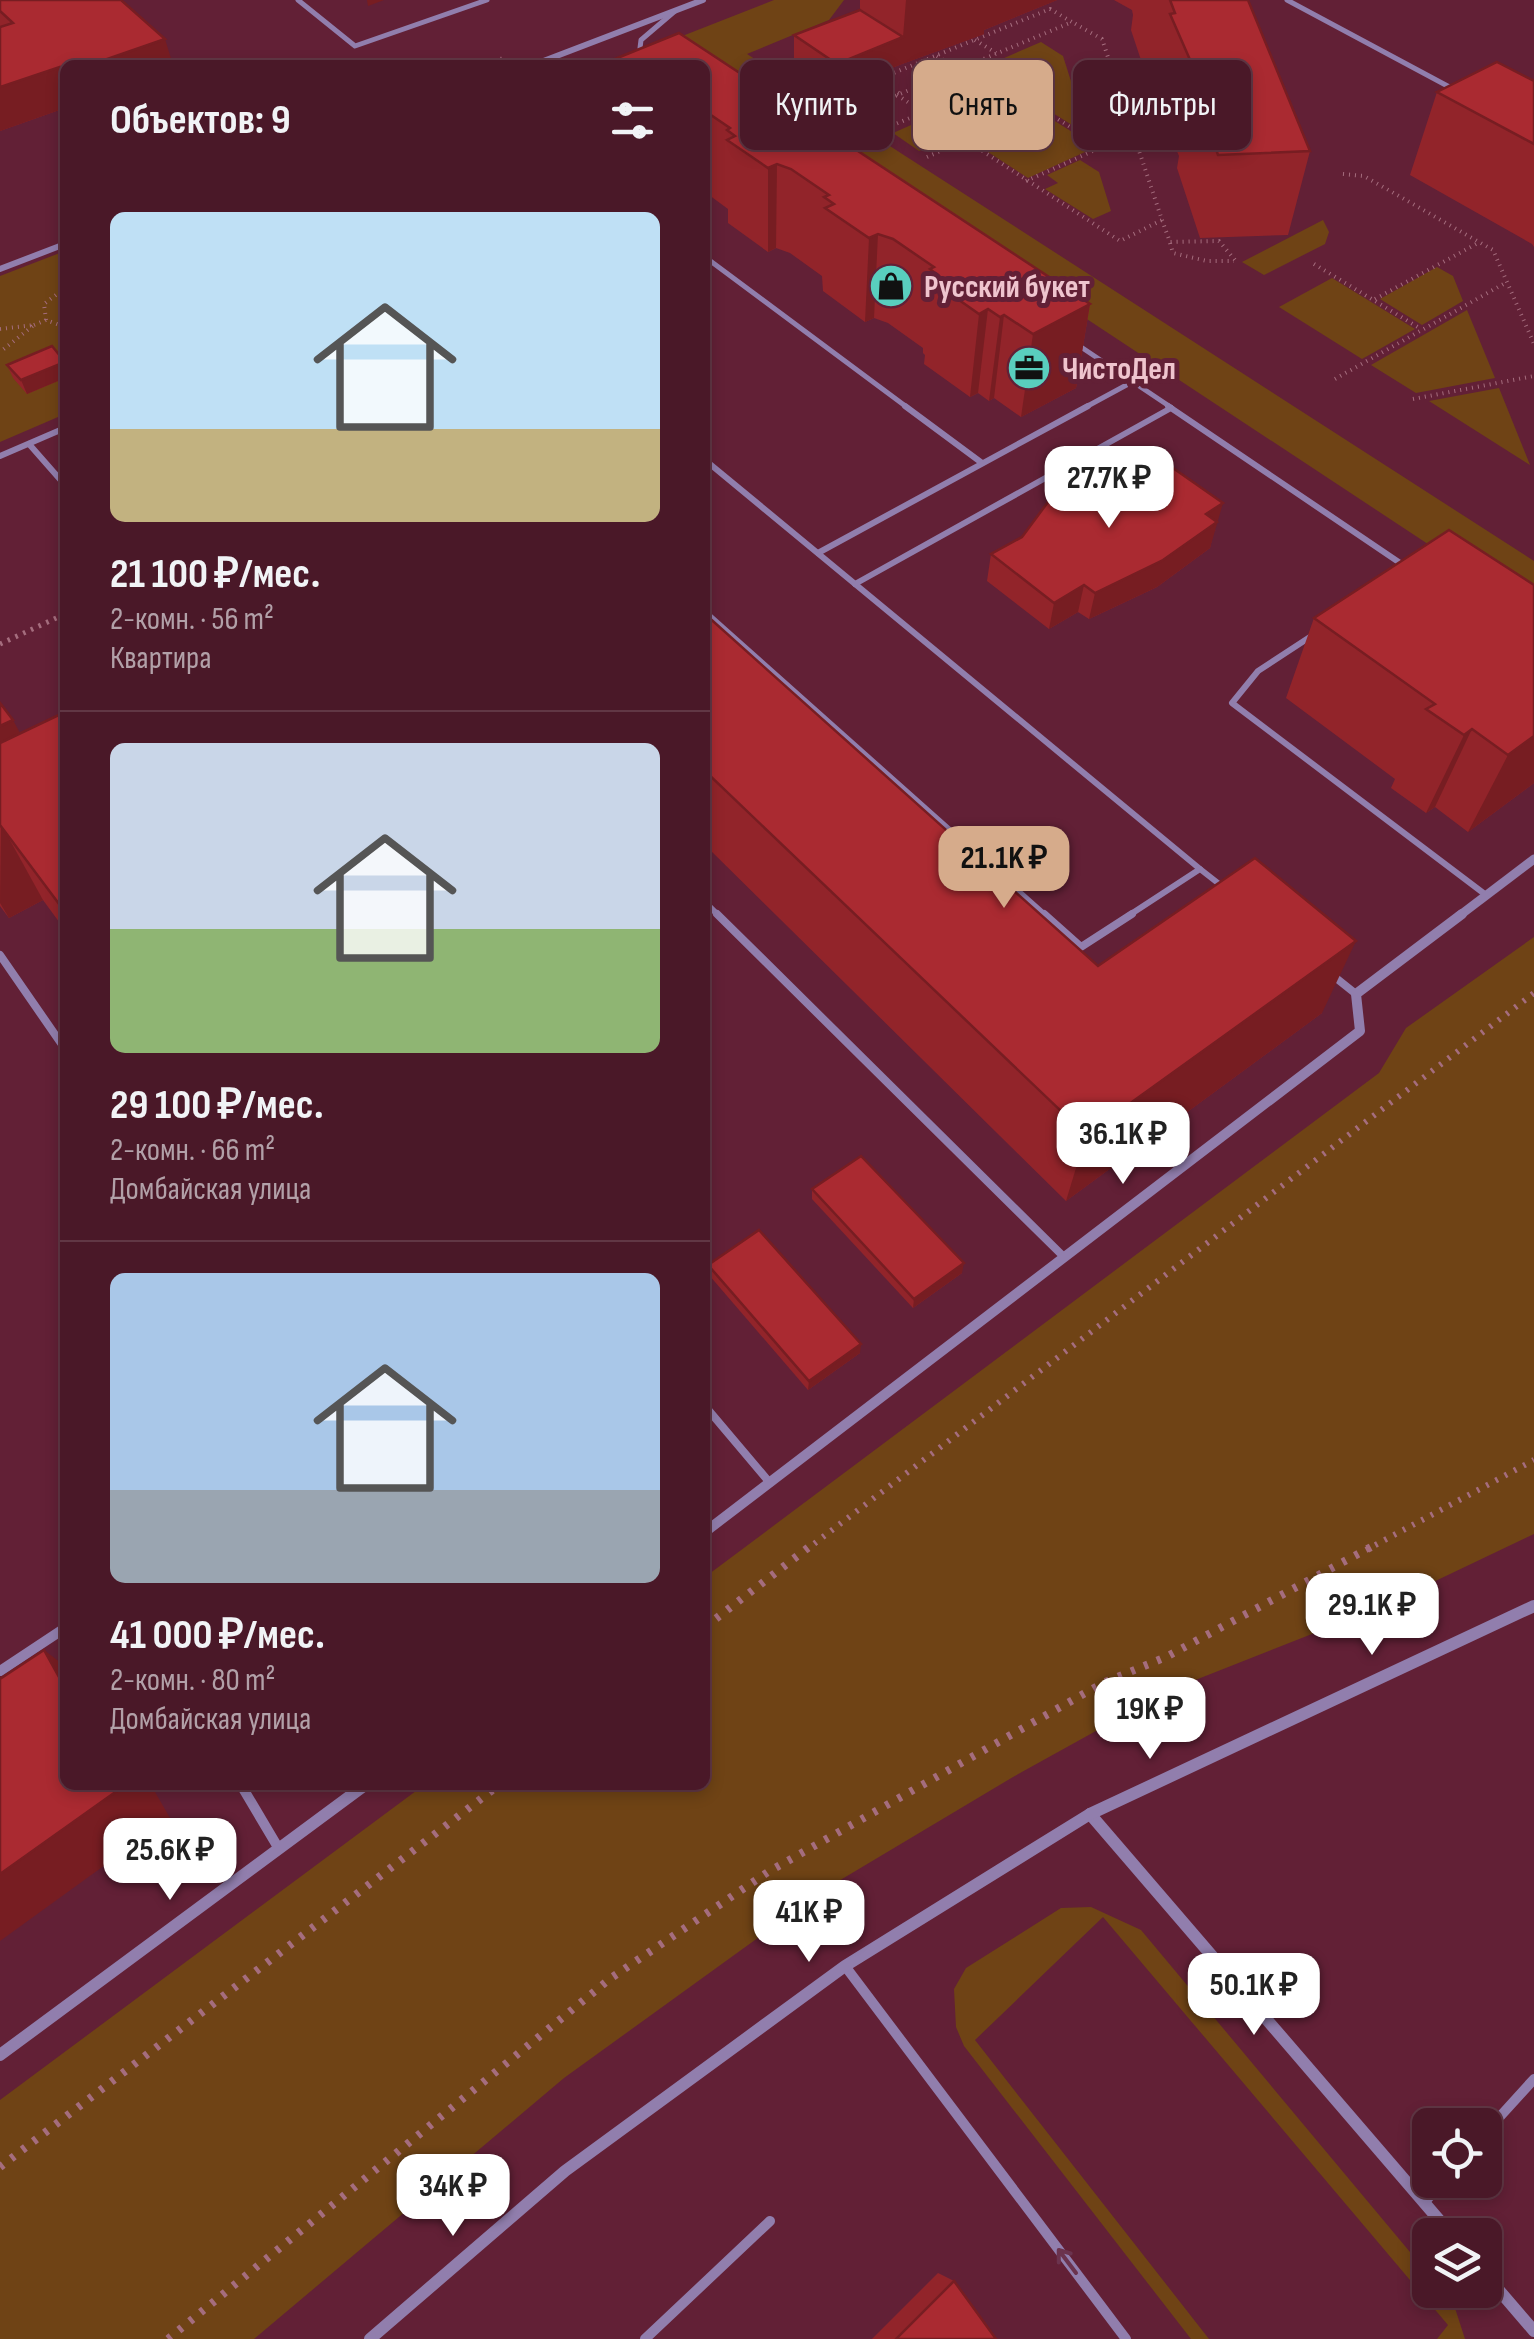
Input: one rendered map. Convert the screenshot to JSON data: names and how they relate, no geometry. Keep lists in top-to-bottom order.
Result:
{
  "places": {
    "shop": ["Русский букет"],
    "office": ["ЧистоДел"]
  },
  "page": {
    "chip": ["Купить", "Снять", "Фильтры"],
    "heading": "Объектов: 9",
    "list": [
      {
        "name": "21 100 ₽/мес.",
        "note": "2-комн. · 56 m² · Квартира"
      },
      {
        "name": "29 100 ₽/мес.",
        "note": "2-комн. · 66 m² · Домбайская улица"
      },
      {
        "name": "41 000 ₽/мес.",
        "note": "2-комн. · 80 m² · Домбайская улица"
      }
    ],
    "price": [
      "27.7K ₽",
      "21.1K ₽",
      "36.1K ₽",
      "29.1K ₽",
      "19K ₽",
      "25.6K ₽",
      "41K ₽",
      "50.1K ₽",
      "34K ₽"
    ]
  }
}
